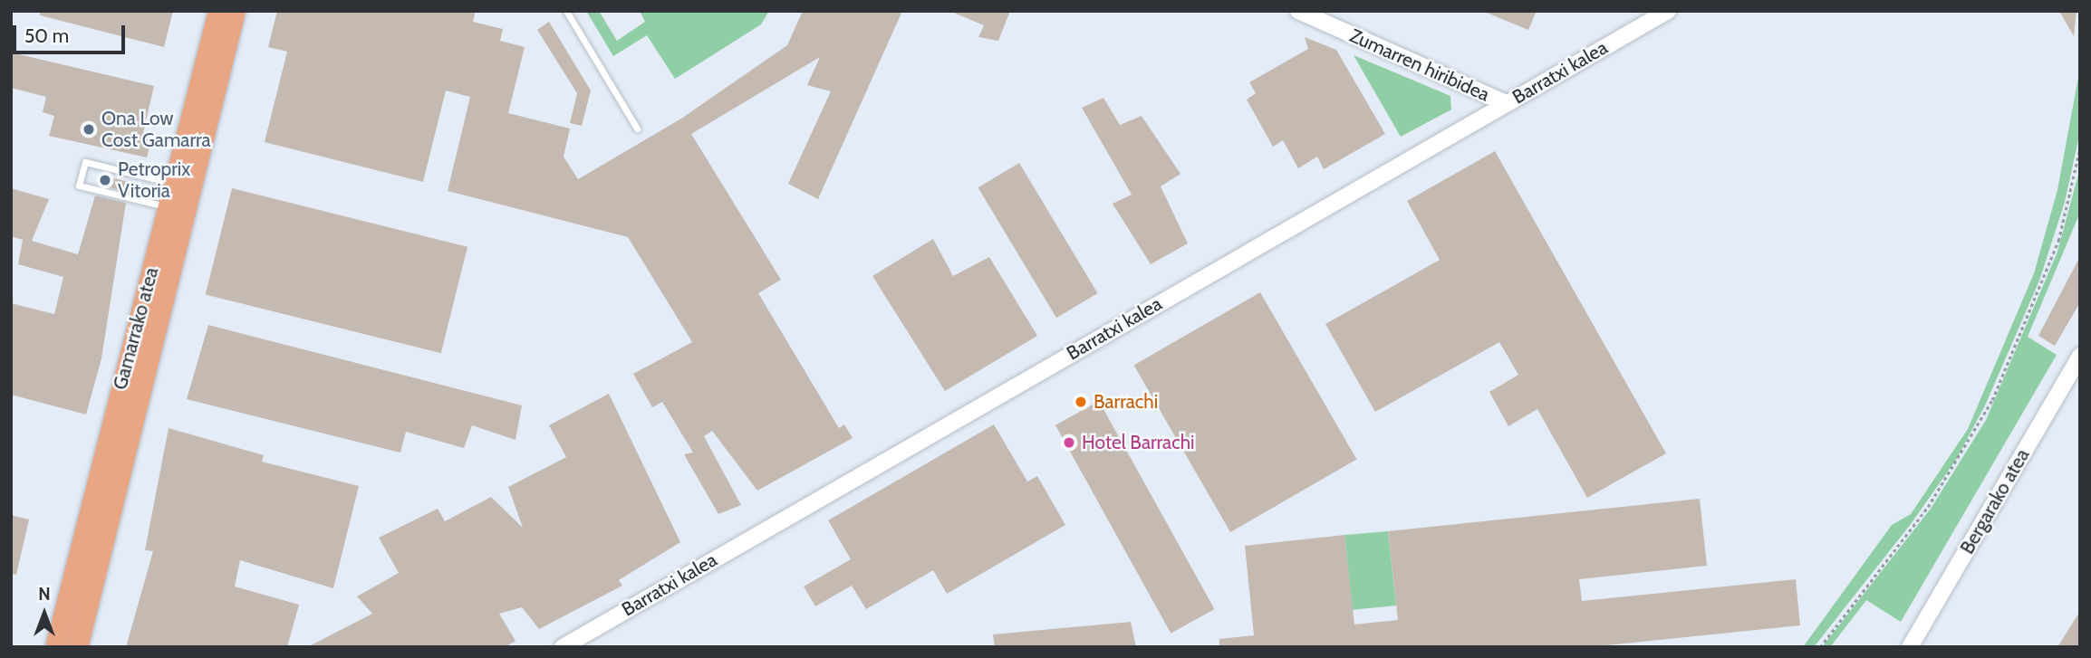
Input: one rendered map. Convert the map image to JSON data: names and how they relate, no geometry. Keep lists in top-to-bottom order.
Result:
{
  "streets": {
    "main road": ["Gamarrako atea"],
    "street": ["Zumarren hiribidea", "Barratxi kalea", "Bergarako atea"]
  },
  "crossings": [
    ["Zumarren hiribidea", "Barratxi kalea"]
  ],
  "places": [
    "Ona Low Cost Gamarra",
    "Petroprix Vitoria",
    "Barrachi",
    "Hotel Barrachi"
  ],
  "scale_bar": "50 m",
  "north": "top"
}
